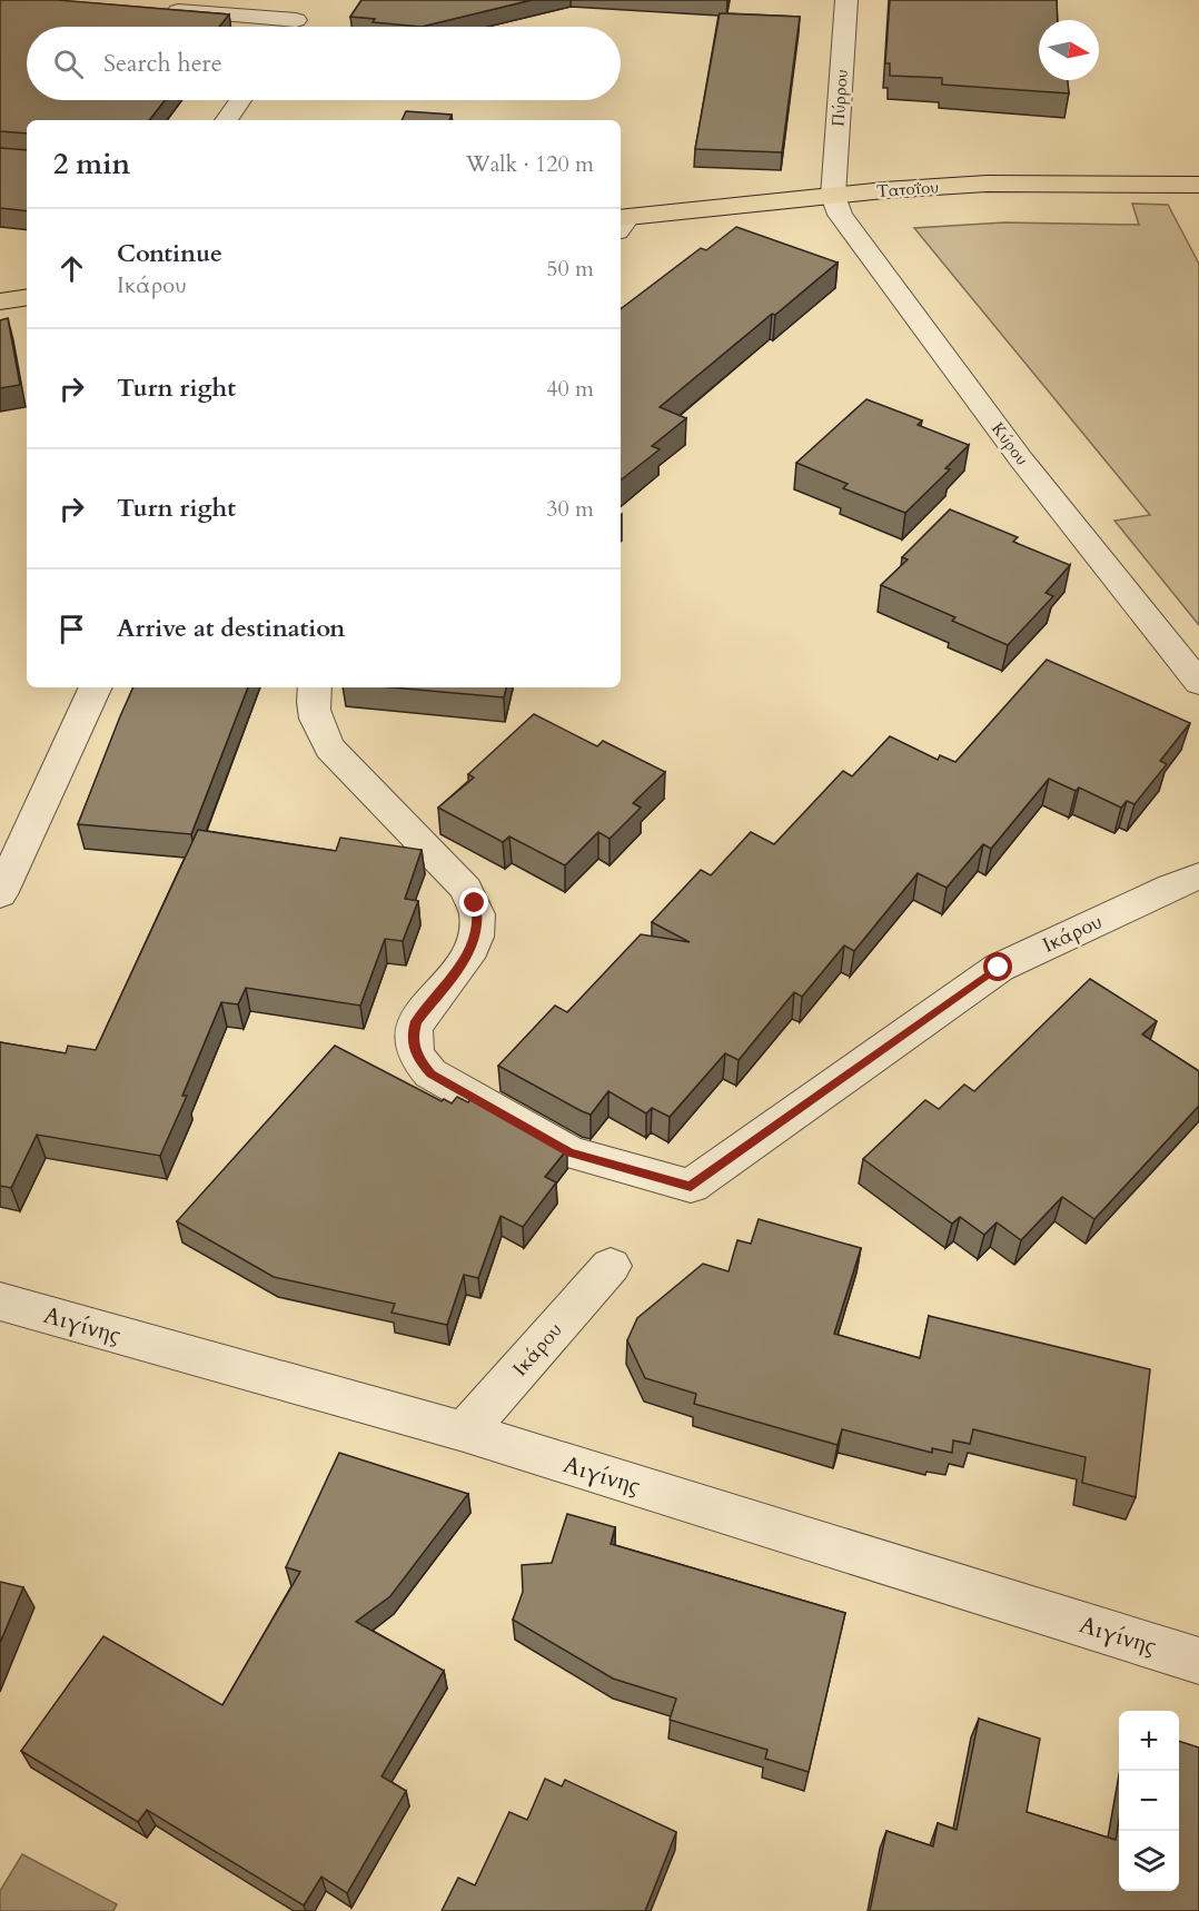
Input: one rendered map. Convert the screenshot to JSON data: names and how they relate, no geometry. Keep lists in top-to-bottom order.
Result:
{
  "streets": {
    "main road": ["Τατοΐου"],
    "street": [
      "Πύρρου",
      "Κύρου",
      "Ικάρου",
      "Αιγίνης"
    ]
  },
  "crossings": [
    ["Πύρρου", "Τατοΐου"],
    ["Πύρρου", "Κύρου"],
    ["Τατοΐου", "Κύρου"],
    ["Ικάρου", "Αιγίνης"]
  ],
  "north": "right",
  "page": {
    "search": "Search here",
    "heading": ["2 min", "Walk · 120 m"],
    "list": [
      ["Continue", "Ικάρου", "50 m"],
      ["Turn right", "40 m"],
      ["Turn right", "30 m"],
      "Arrive at destination"
    ],
    "map_buttons": ["+", "−"]
  }
}
